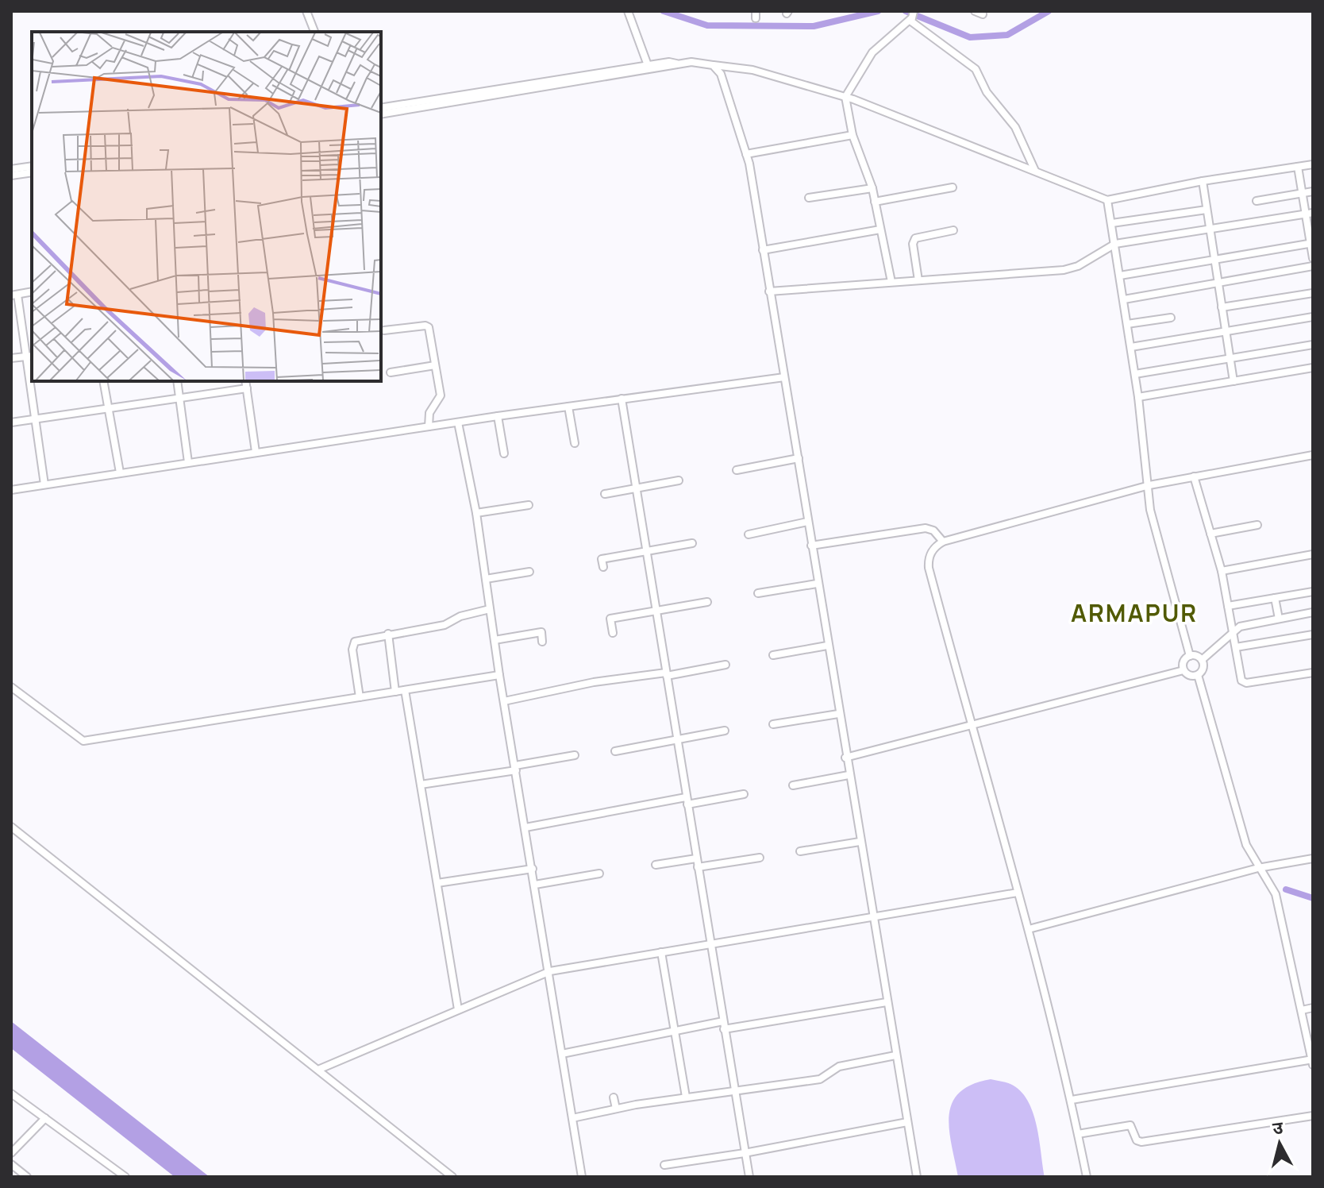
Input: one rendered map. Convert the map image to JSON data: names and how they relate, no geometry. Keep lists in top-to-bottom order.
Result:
{
  "districts": ["ARMAPUR"],
  "north": "top"
}
